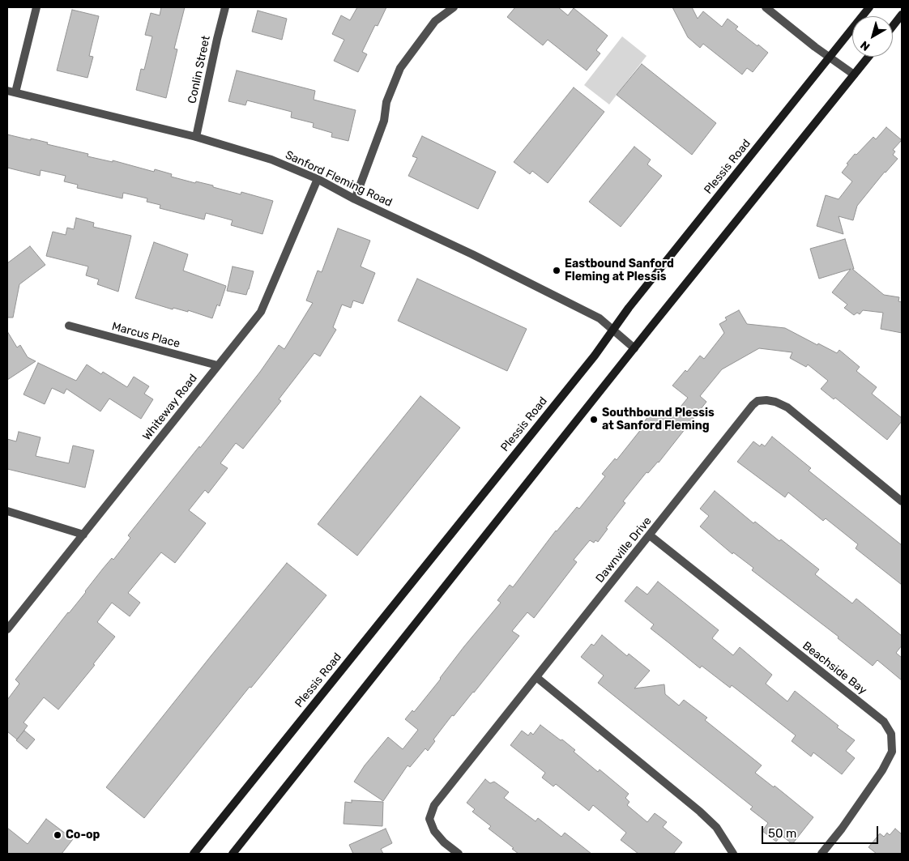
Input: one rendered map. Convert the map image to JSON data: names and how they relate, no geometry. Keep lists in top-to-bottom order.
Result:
{
  "streets": {
    "main road": ["Plessis Road"],
    "street": [
      "Conlin Street",
      "Sanford Fleming Road",
      "Marcus Place",
      "Whiteway Road",
      "Dawnville Drive",
      "Beachside Bay"
    ]
  },
  "crossings": [
    ["Conlin Street", "Sanford Fleming Road"],
    ["Plessis Road", "Sanford Fleming Road"],
    ["Sanford Fleming Road", "Whiteway Road"],
    ["Marcus Place", "Whiteway Road"],
    ["Dawnville Drive", "Beachside Bay"]
  ],
  "places": ["Eastbound Sanford Fleming at Plessis", "Southbound Plessis at Sanford Fleming", "Co-op"],
  "scale_bar": "50 m",
  "north": "bottom left"
}
